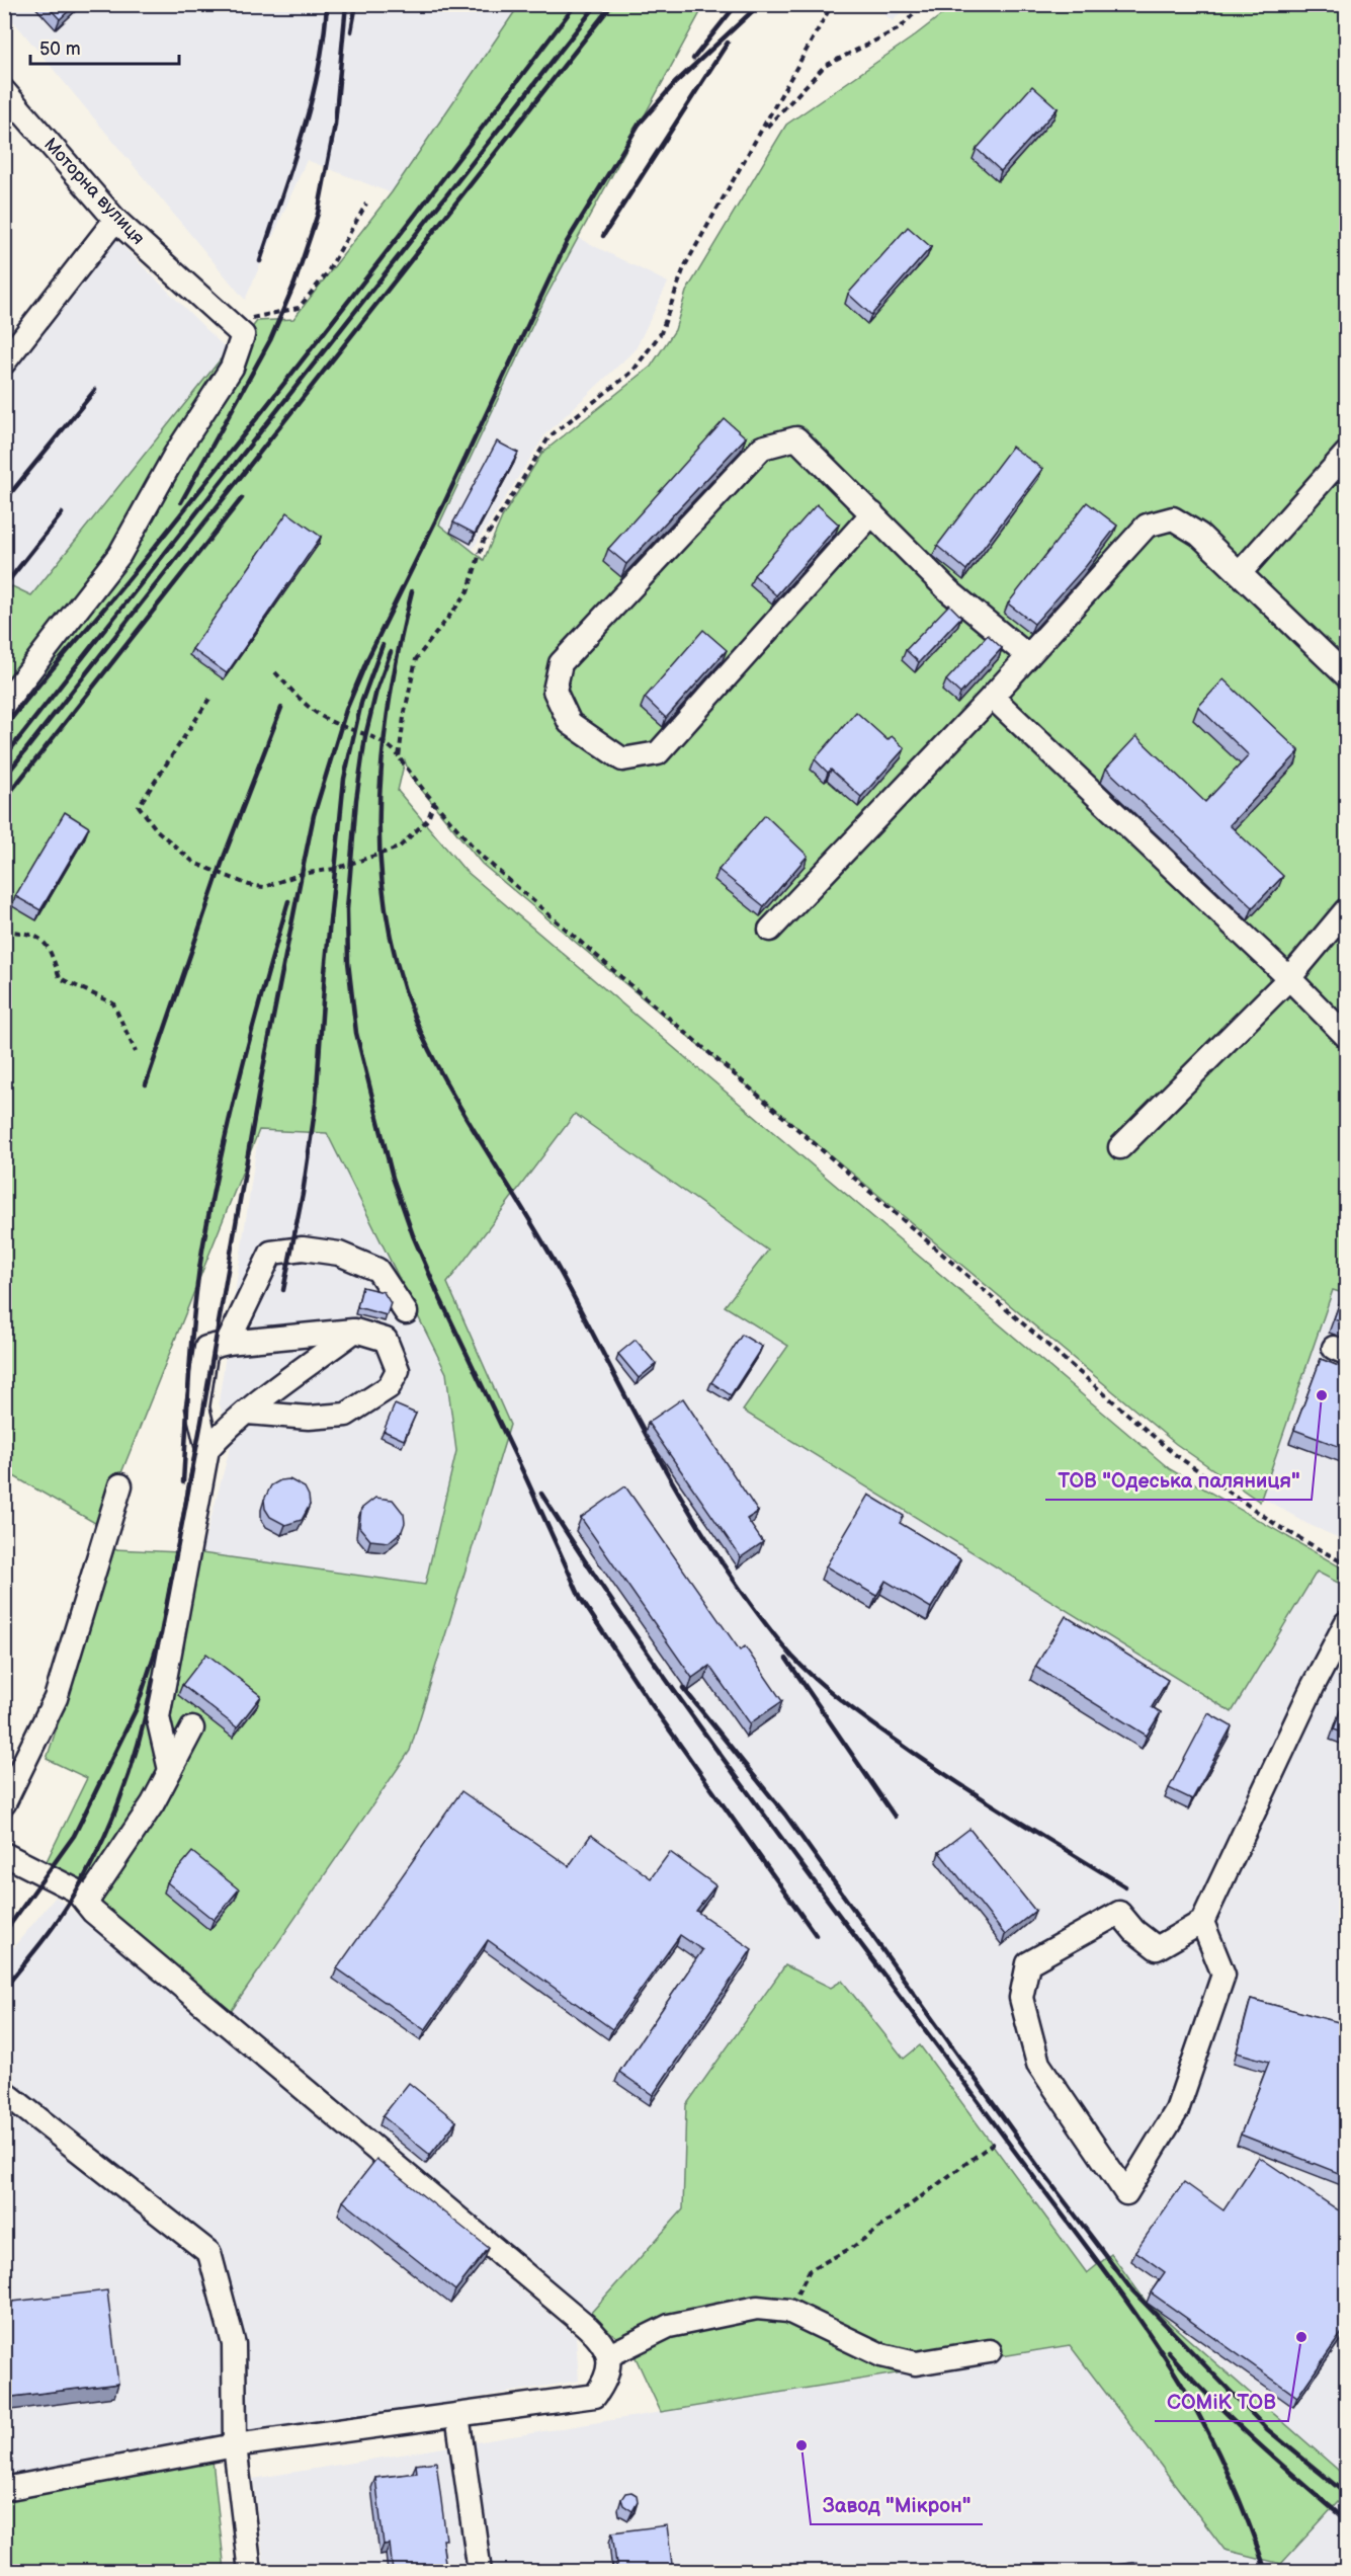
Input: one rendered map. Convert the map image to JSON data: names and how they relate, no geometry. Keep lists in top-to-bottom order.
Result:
{
  "streets": {
    "street": ["Моторна вулиця"]
  },
  "places": ["ТОВ \"Одеська паляниця\"", "СОМіК ТОВ", "Завод \"Мікрон\""],
  "scale_bar": "50 m"
}
